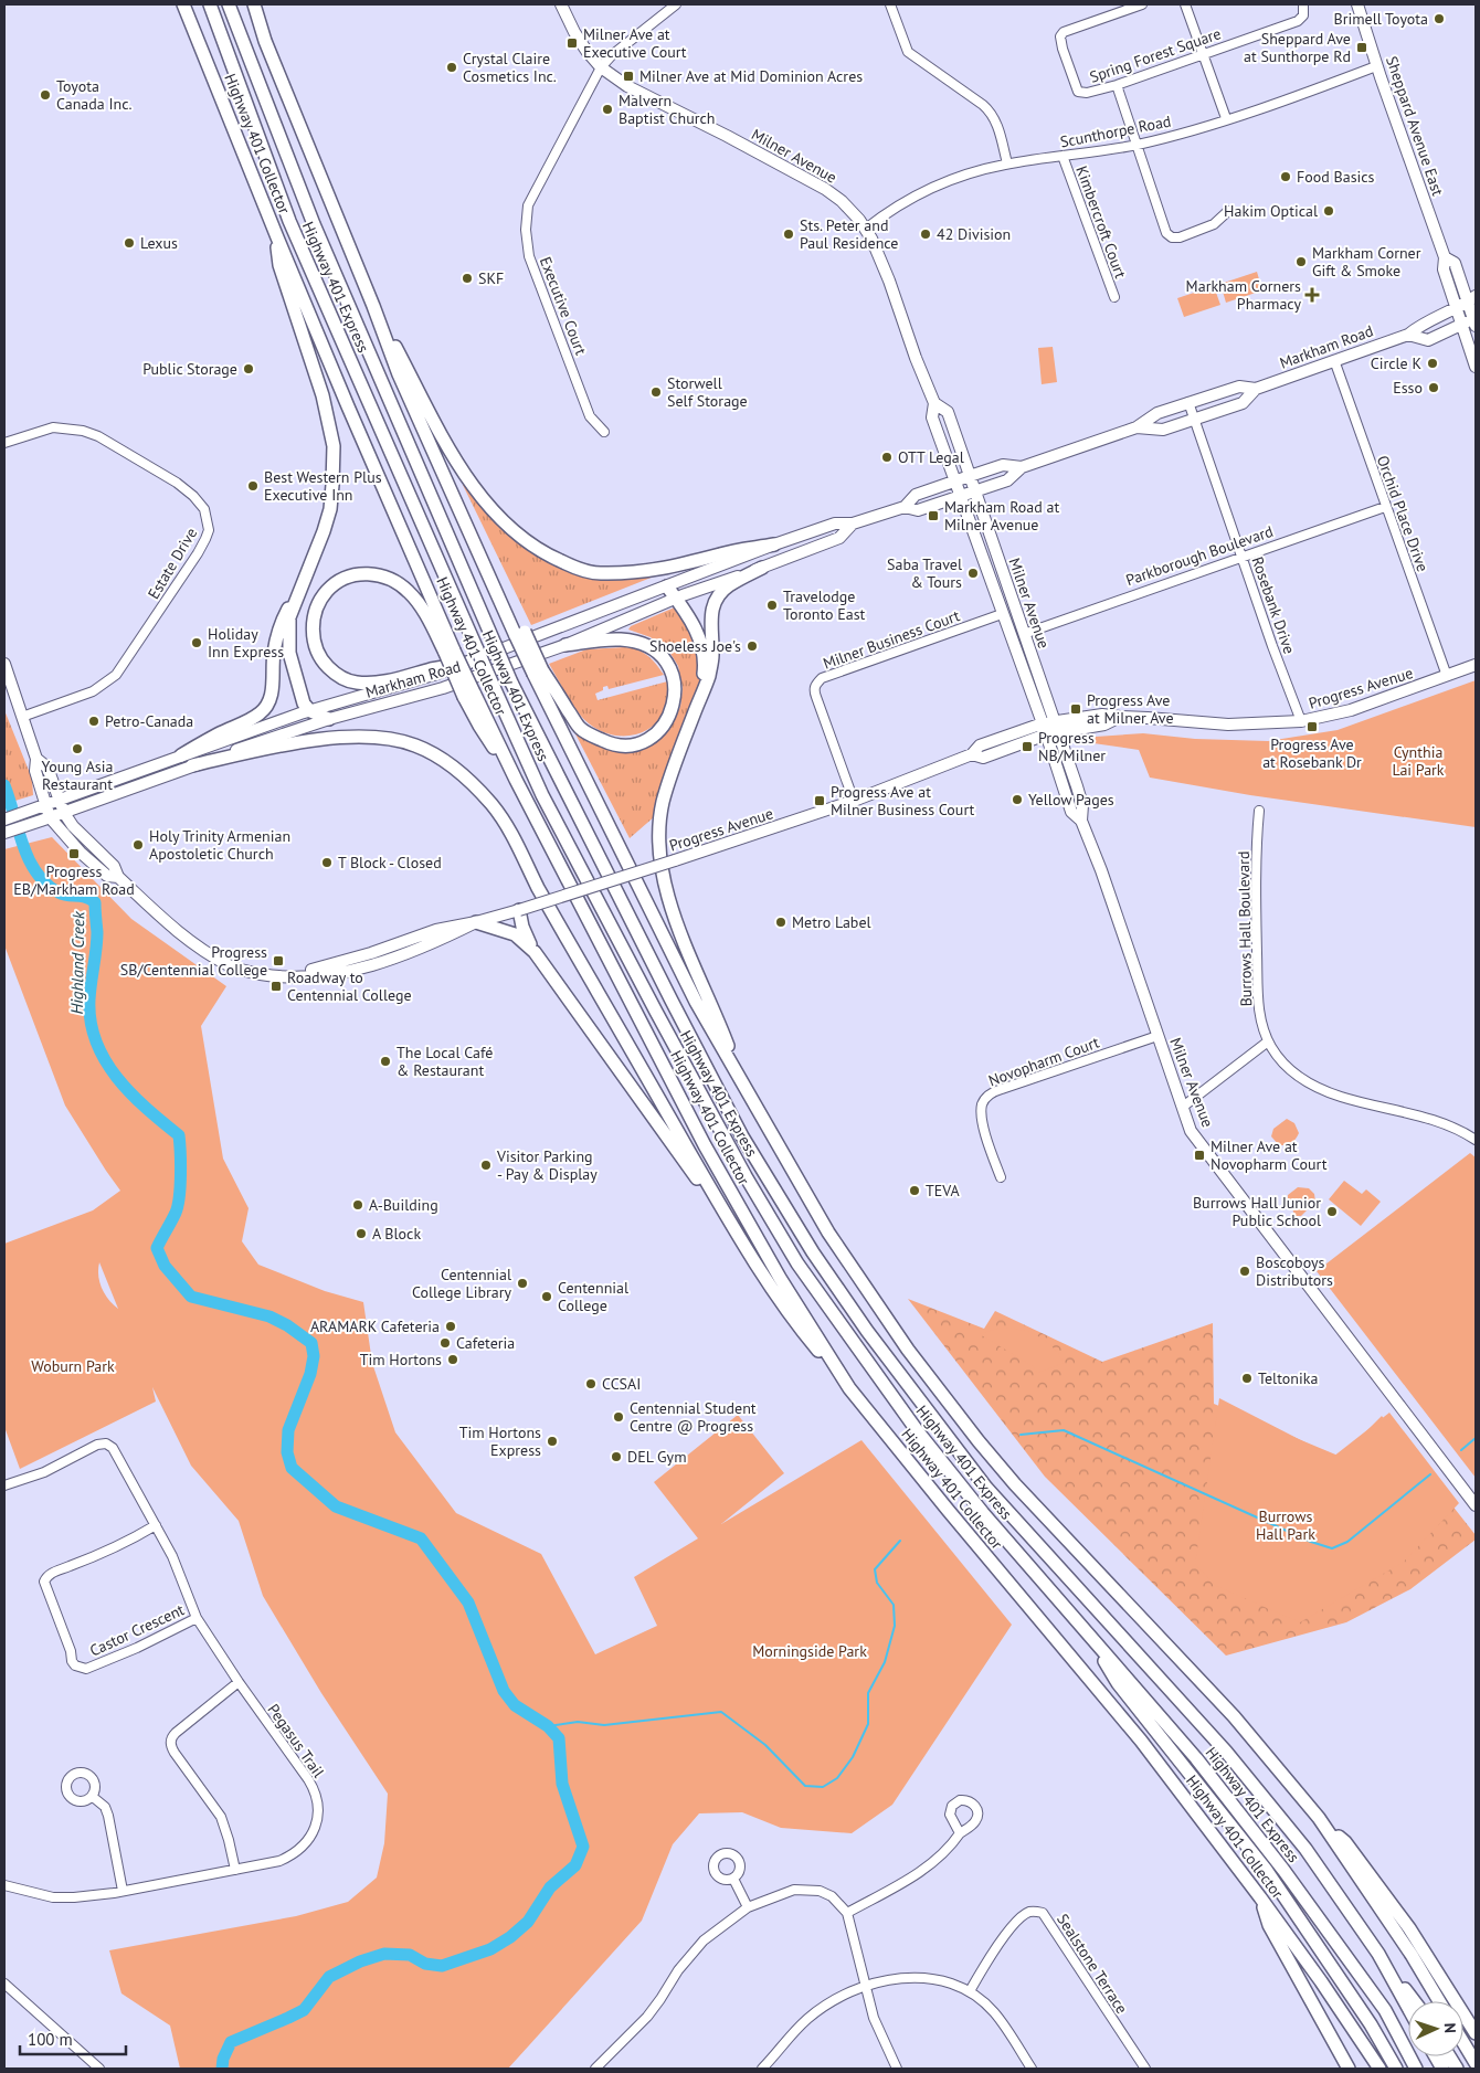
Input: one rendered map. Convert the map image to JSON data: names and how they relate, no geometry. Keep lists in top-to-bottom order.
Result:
{
  "streets": {
    "highway": ["Highway 401 Collector", "Highway 401 Express"],
    "main road": [
      "Sheppard Avenue East",
      "Milner Avenue",
      "Markham Road",
      "Progress Avenue"
    ],
    "street": [
      "Spring Forest Square",
      "Scunthorpe Road",
      "Kimbercroft Court",
      "Executive Court",
      "Orchid Place Drive",
      "Parkborough Boulevard",
      "Estate Drive",
      "Rosebank Drive",
      "Milner Business Court",
      "Burrows Hall Boulevard",
      "Novopharm Court",
      "Castor Crescent",
      "Pegasus Trail",
      "Sealstone Terrace"
    ]
  },
  "crossings": [
    ["Sheppard Avenue East", "Scunthorpe Road"],
    ["Sheppard Avenue East", "Markham Road"],
    ["Scunthorpe Road", "Milner Avenue"],
    ["Scunthorpe Road", "Kimbercroft Court"],
    ["Milner Avenue", "Executive Court"],
    ["Milner Avenue", "Markham Road"],
    ["Milner Avenue", "Parkborough Boulevard"],
    ["Milner Avenue", "Milner Business Court"],
    ["Milner Avenue", "Progress Avenue"],
    ["Milner Avenue", "Novopharm Court"],
    ["Markham Road", "Orchid Place Drive"],
    ["Markham Road", "Rosebank Drive"],
    ["Markham Road", "Progress Avenue"],
    ["Orchid Place Drive", "Parkborough Boulevard"],
    ["Orchid Place Drive", "Progress Avenue"],
    ["Parkborough Boulevard", "Rosebank Drive"],
    ["Estate Drive", "Progress Avenue"],
    ["Rosebank Drive", "Progress Avenue"],
    ["Milner Business Court", "Progress Avenue"],
    ["Castor Crescent", "Pegasus Trail"]
  ],
  "water": ["Highland Creek"],
  "parks": [
    "Cynthia Lai Park",
    "Woburn Park",
    "Burrows Hall Park",
    "Morningside Park"
  ],
  "places": {
    "other": [
      "Brimell Toyota",
      "Crystal Claire Cosmetics Inc.",
      "Toyota Canada Inc.",
      "Malvern Baptist Church",
      "Food Basics",
      "Hakim Optical",
      "Sts. Peter and Paul Residence",
      "42 Division",
      "Lexus",
      "Markham Corner Gift & Smoke",
      "SKF",
      "Circle K",
      "Public Storage",
      "Esso",
      "Storwell Self Storage",
      "OTT Legal",
      "Best Western Plus Executive Inn",
      "Saba Travel & Tours",
      "Travelodge Toronto East",
      "Holiday Inn Express",
      "Shoeless Joe's",
      "Petro-Canada",
      "Young Asia Restaurant",
      "Yellow Pages",
      "Holy Trinity Armenian Apostoletic Church",
      "T Block - Closed",
      "Metro Label",
      "The Local Café & Restaurant",
      "Visitor Parking - Pay & Display",
      "TEVA",
      "A-Building",
      "Burrows Hall Junior Public School",
      "A Block",
      "Boscoboys Distributors",
      "Centennial College Library",
      "Centennial College",
      "ARAMARK Cafeteria",
      "Cafeteria",
      "Tim Hortons",
      "Teltonika",
      "CCSAI",
      "Centennial Student Centre @ Progress",
      "Tim Hortons Express",
      "DEL Gym"
    ],
    "transit": [
      "Milner Ave at Executive Court",
      "Sheppard Ave at Sunthorpe Rd",
      "Milner Ave at Mid Dominion Acres",
      "Markham Road at Milner Avenue",
      "Progress Ave at Milner Ave",
      "Progress Ave at Rosebank Dr",
      "Progress NB/Milner",
      "Progress Ave at Milner Business Court",
      "Progress EB/Markham Road",
      "Progress SB/Centennial College",
      "Roadway to Centennial College",
      "Milner Ave at Novopharm Court"
    ],
    "health": ["Markham Corners Pharmacy"]
  },
  "scale_bar": "100 m",
  "north": "right"
}
